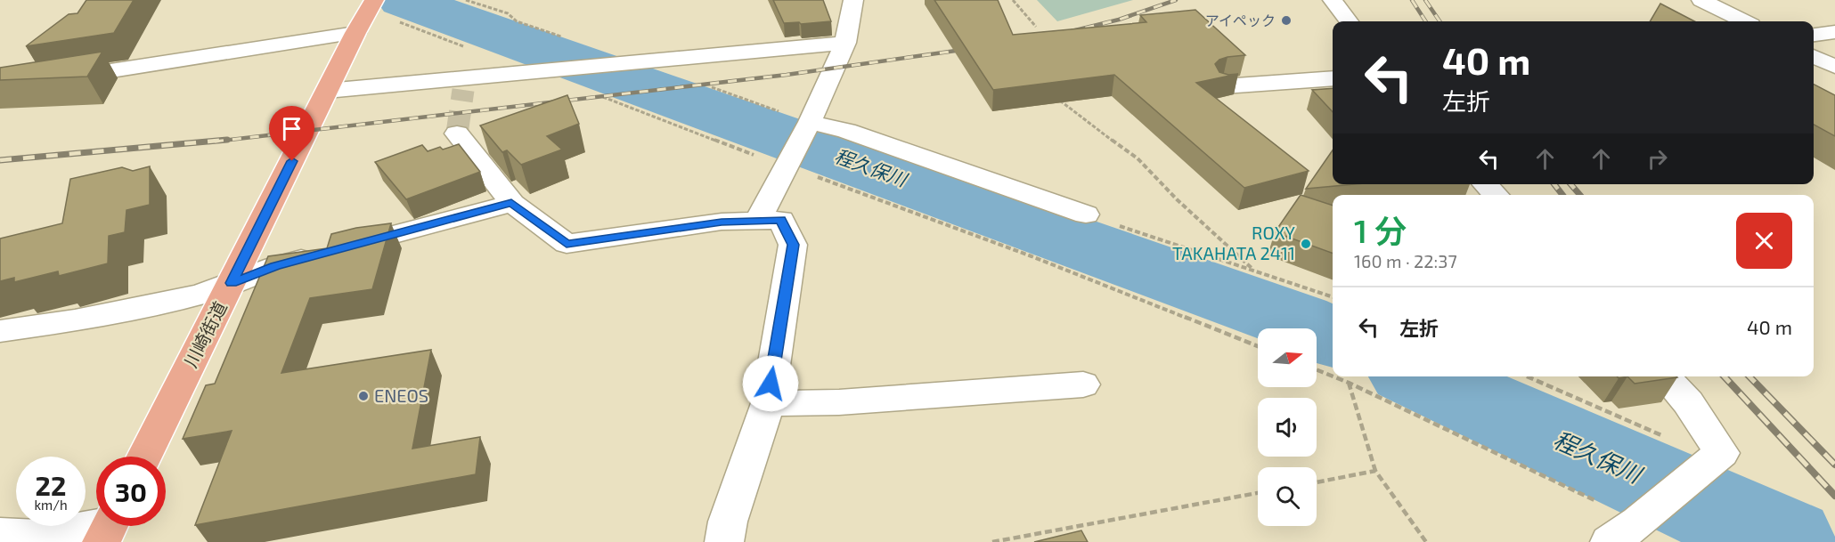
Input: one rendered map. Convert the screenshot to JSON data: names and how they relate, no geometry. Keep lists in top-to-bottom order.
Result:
{
  "streets": {
    "main road": ["川崎街道"]
  },
  "water": ["程久保川"],
  "places": ["アイペック", "ROXY TAKAHATA 2411", "ENEOS"],
  "north": "right",
  "page": {
    "turn": ["40 m", "左折"],
    "heading": ["1 分", "160 m · 22:37"],
    "list": [
      {
        "name": "左折",
        "value": "40 m"
      }
    ],
    "speed": "22 km/h",
    "limit": "30"
  }
}
